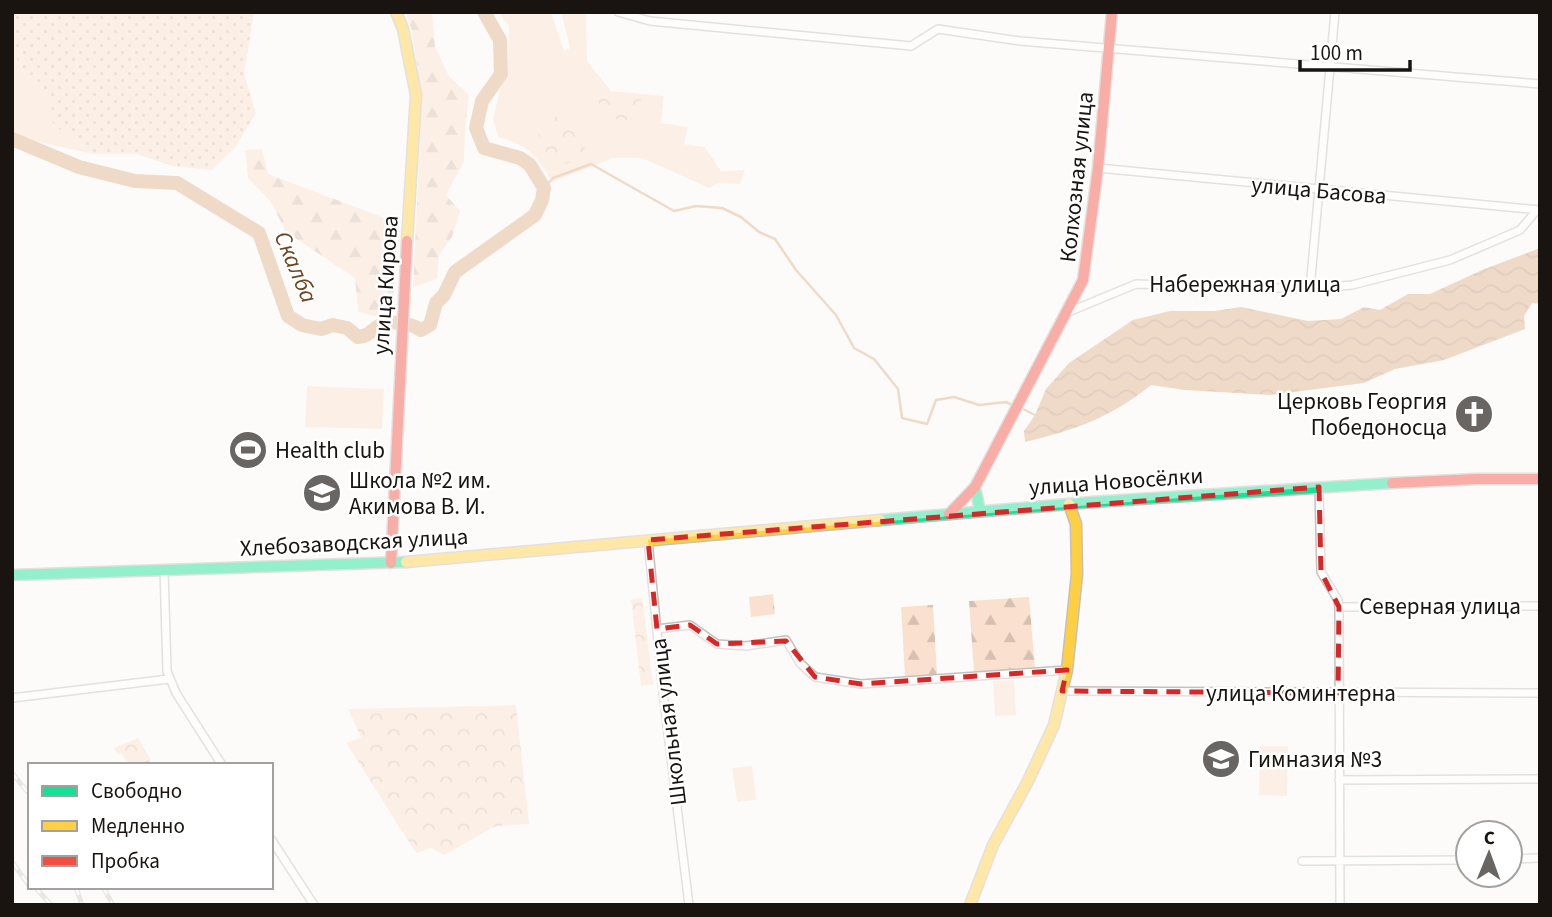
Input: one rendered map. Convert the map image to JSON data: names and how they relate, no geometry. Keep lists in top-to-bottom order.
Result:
{
  "streets": {
    "street": [
      "Колхозная улица",
      "улица Басова",
      "Набережная улица",
      "улица Кирова",
      "улица Новосёлки",
      "Хлебозаводская улица",
      "Северная улица",
      "улица Коминтерна",
      "Школьная улица"
    ]
  },
  "crossings": [
    ["Колхозная улица", "улица Басова"],
    ["Колхозная улица", "Набережная улица"],
    ["Колхозная улица", "улица Новосёлки"],
    ["улица Басова", "Набережная улица"],
    ["улица Кирова", "Хлебозаводская улица"],
    ["улица Новосёлки", "Хлебозаводская улица"],
    ["Хлебозаводская улица", "Школьная улица"]
  ],
  "water": ["Скалба"],
  "places": {
    "church": ["Церковь Георгия Победоносца"],
    "sports": ["Health club"],
    "school or university": ["Школа №2 им. Акимова В. И.", "Гимназия №3"]
  },
  "legend": ["Свободно", "Медленно", "Пробка"],
  "scale_bar": "100 m",
  "north": "top"
}
